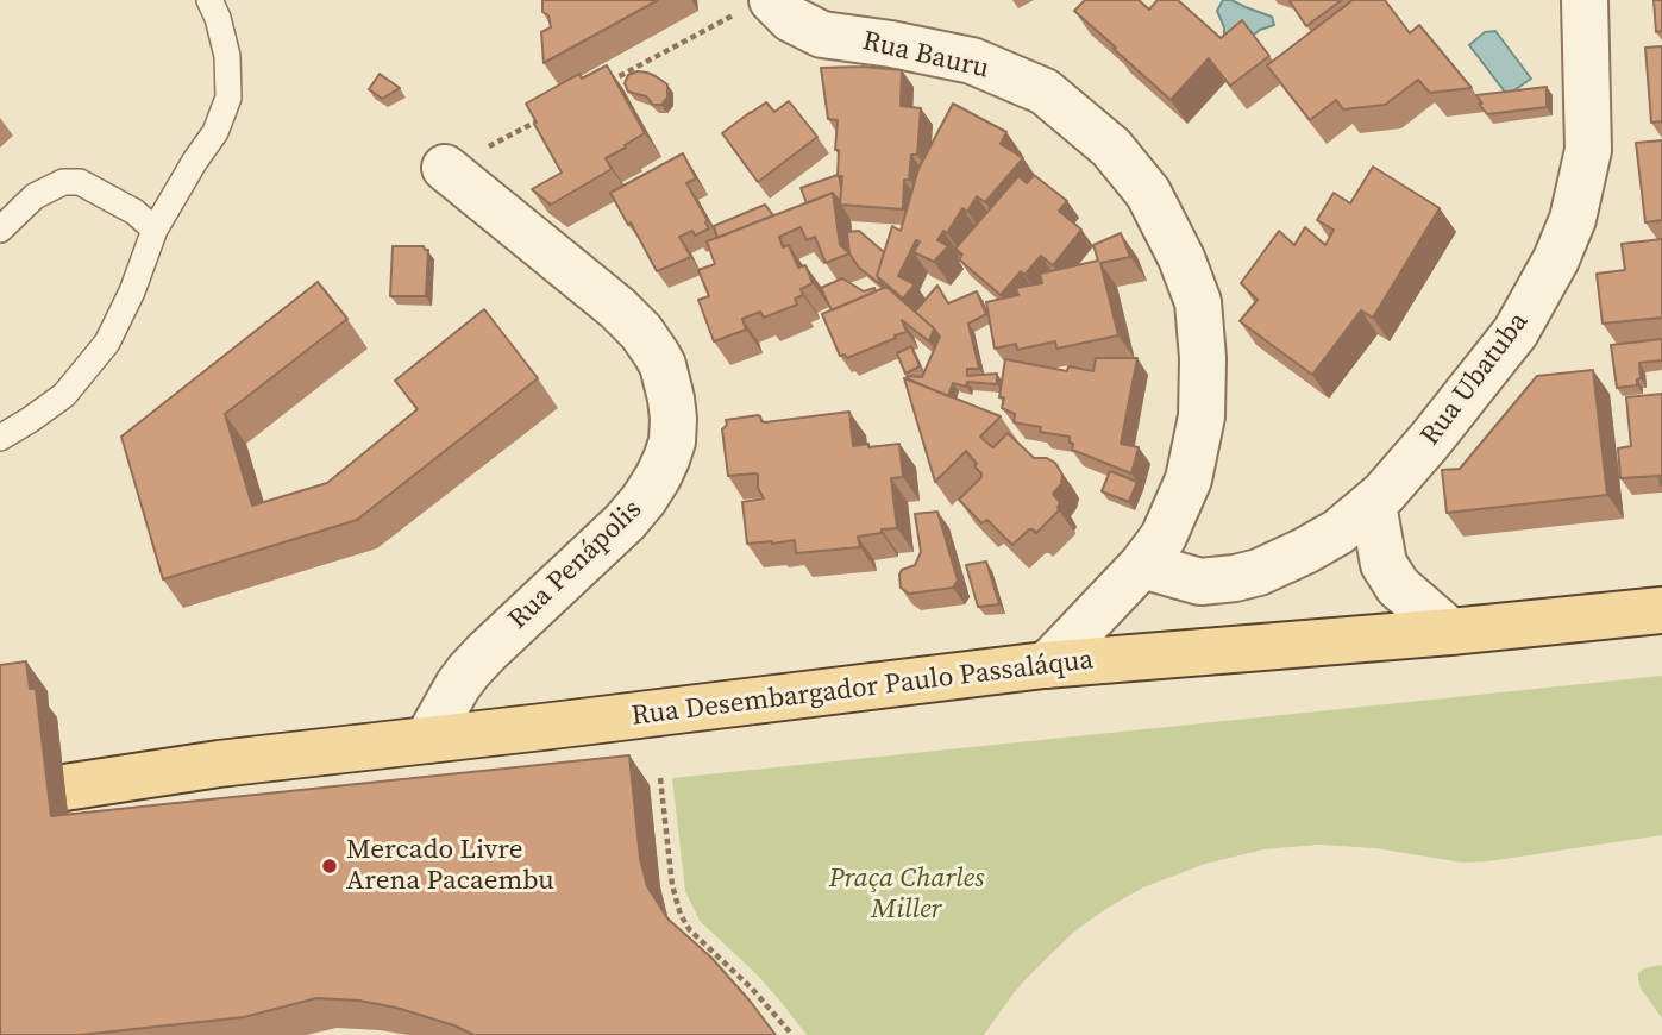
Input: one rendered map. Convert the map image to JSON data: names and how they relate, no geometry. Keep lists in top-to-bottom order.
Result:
{
  "streets": {
    "main road": ["Rua Desembargador Paulo Passaláqua"],
    "street": ["Rua Bauru", "Rua Ubatuba", "Rua Penápolis"]
  },
  "crossings": [
    ["Rua Bauru", "Rua Ubatuba"],
    ["Rua Bauru", "Rua Desembargador Paulo Passaláqua"],
    ["Rua Penápolis", "Rua Desembargador Paulo Passaláqua"]
  ],
  "parks": ["Praça Charles Miller"],
  "places": ["Mercado Livre Arena Pacaembu"]
}
